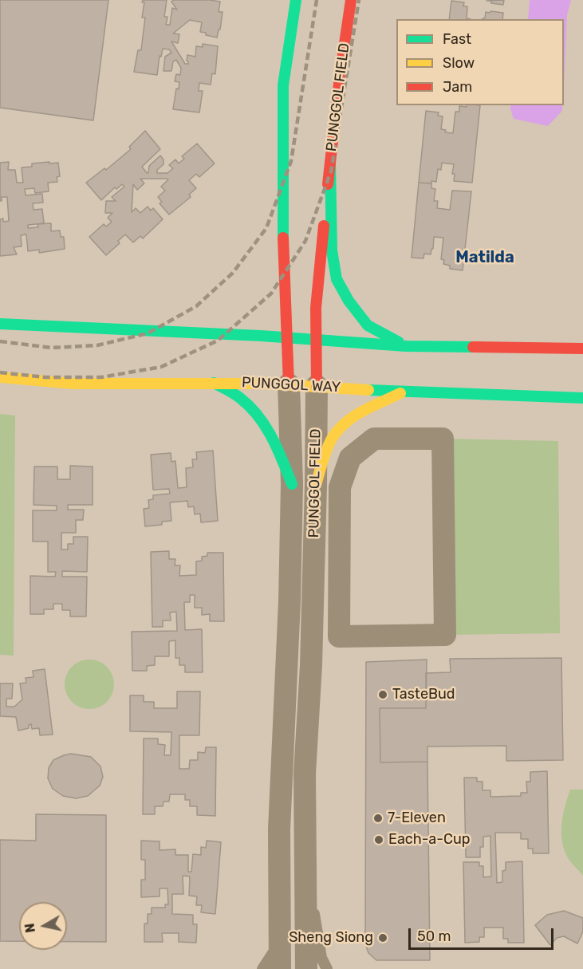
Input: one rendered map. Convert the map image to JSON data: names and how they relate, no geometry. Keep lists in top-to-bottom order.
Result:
{
  "streets": {
    "main road": ["PUNGGOL FIELD", "PUNGGOL WAY"]
  },
  "crossings": [
    ["PUNGGOL FIELD", "PUNGGOL WAY"]
  ],
  "districts": ["Matilda"],
  "places": [
    "TasteBud",
    "7-Eleven",
    "Each-a-Cup",
    "Sheng Siong"
  ],
  "legend": ["Fast", "Slow", "Jam"],
  "scale_bar": "50 m",
  "north": "left"
}
